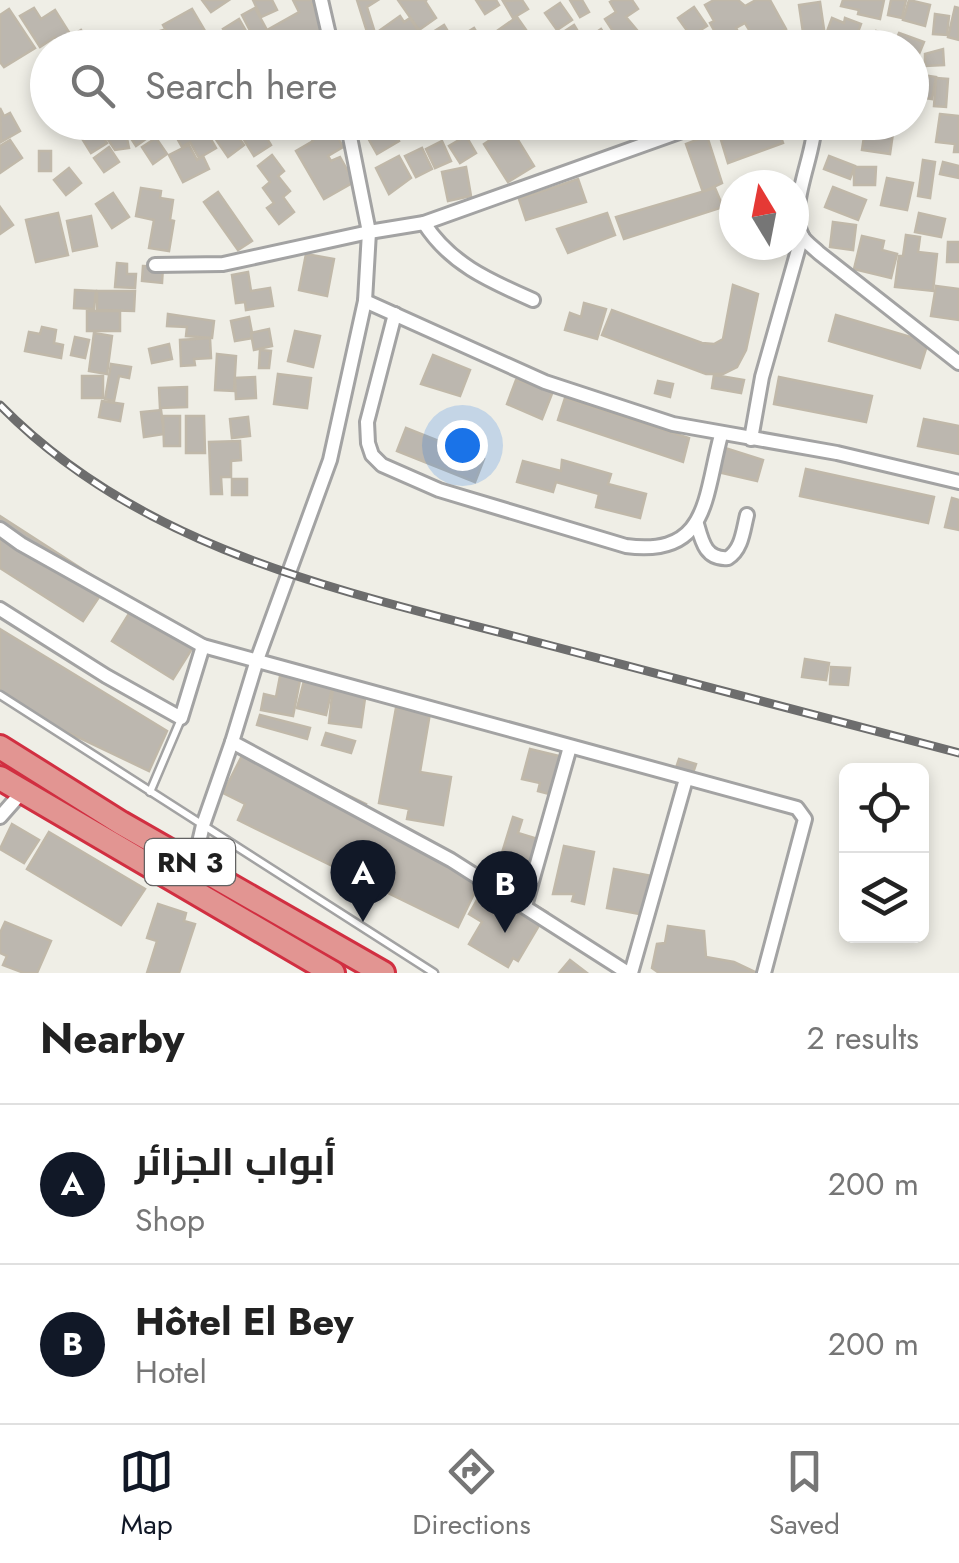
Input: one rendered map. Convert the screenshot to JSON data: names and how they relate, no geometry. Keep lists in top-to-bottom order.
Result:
{
  "streets": {
    "highway": ["RN 3"]
  },
  "north": "top",
  "page": {
    "search": "Search here",
    "pins": ["A", "B"],
    "heading": ["Nearby", "2 results"],
    "list": [
      {
        "mark": "A",
        "name": "أبواب الجزائر",
        "note": "Shop",
        "value": "200 m"
      },
      {
        "mark": "B",
        "name": "Hôtel El Bey",
        "note": "Hotel",
        "value": "200 m"
      }
    ],
    "nav": ["Map", "Directions", "Saved"]
  }
}
